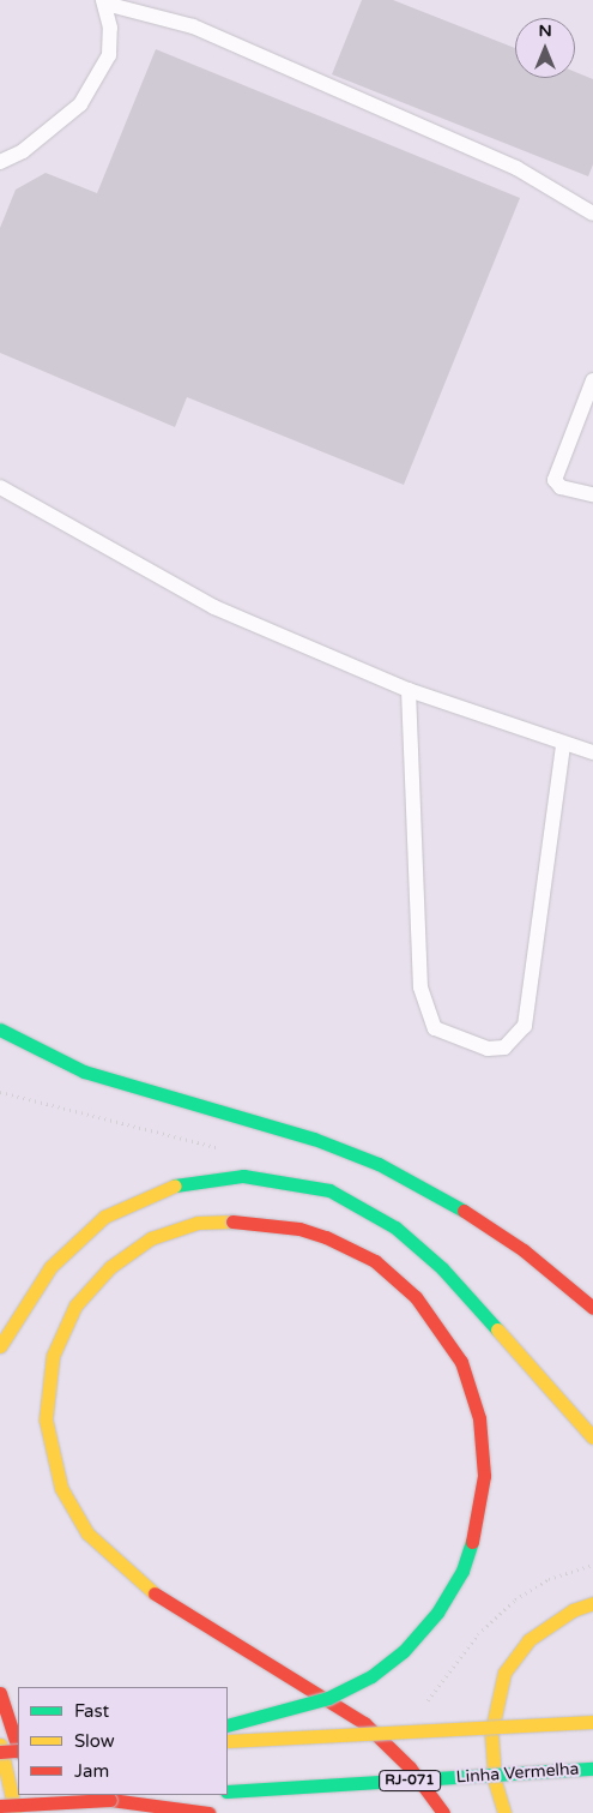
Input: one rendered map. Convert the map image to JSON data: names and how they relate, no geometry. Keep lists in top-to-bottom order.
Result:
{
  "streets": {
    "highway": ["Linha Vermelha", "RJ-071"]
  },
  "legend": ["Fast", "Slow", "Jam"],
  "north": "top"
}
